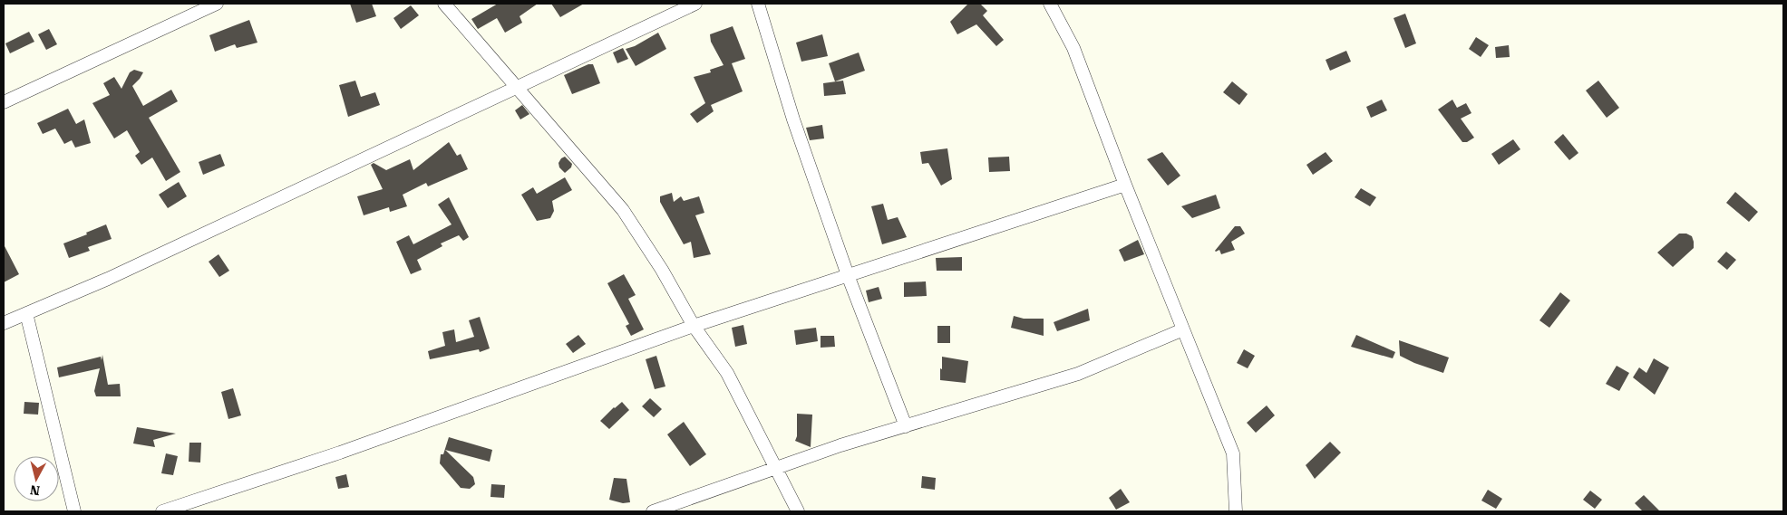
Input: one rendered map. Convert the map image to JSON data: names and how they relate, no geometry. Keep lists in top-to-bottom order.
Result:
{
  "north": "bottom"
}
